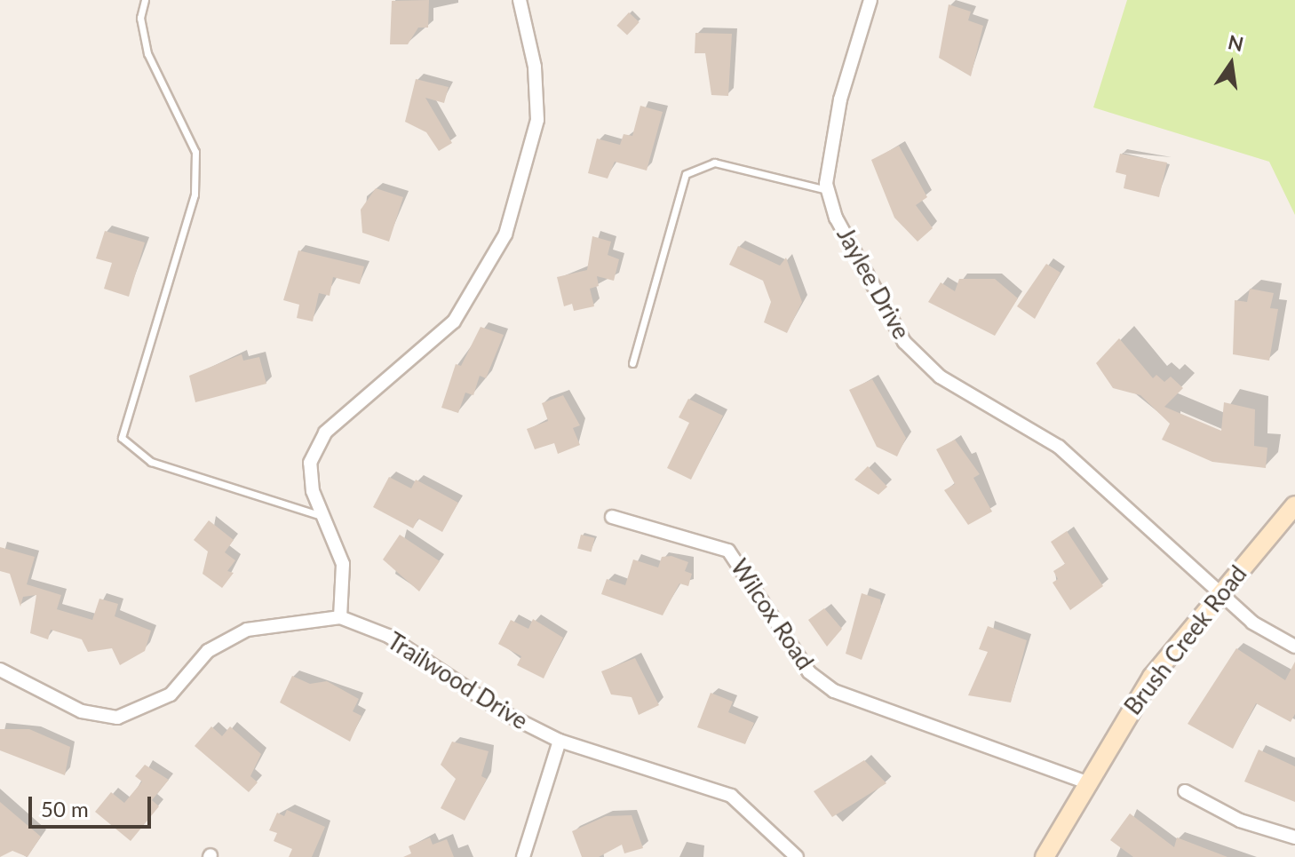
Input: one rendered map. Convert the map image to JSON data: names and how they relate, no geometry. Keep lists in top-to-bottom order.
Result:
{
  "streets": {
    "street": [
      "Jaylee Drive",
      "Wilcox Road",
      "Brush Creek Road",
      "Trailwood Drive"
    ]
  },
  "crossings": [
    ["Jaylee Drive", "Brush Creek Road"],
    ["Wilcox Road", "Brush Creek Road"]
  ],
  "scale_bar": "50 m",
  "north": "top"
}
